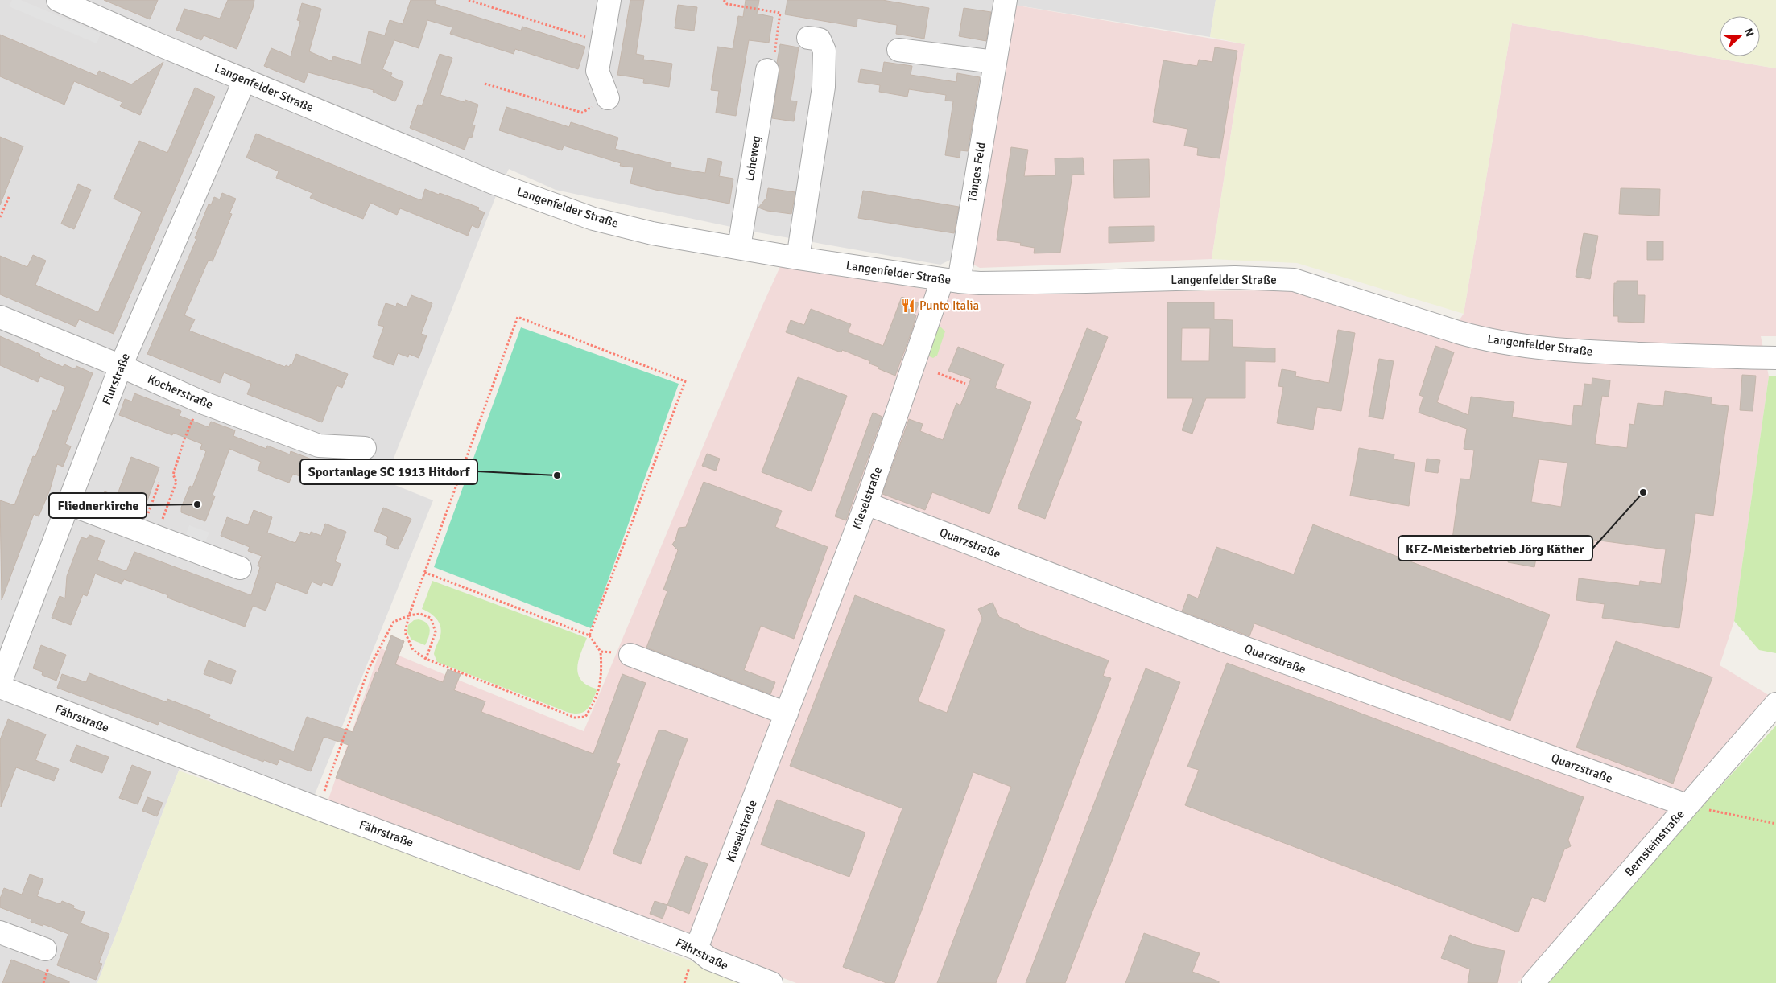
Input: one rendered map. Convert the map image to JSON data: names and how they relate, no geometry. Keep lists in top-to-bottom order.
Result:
{
  "streets": {
    "street": [
      "Langenfelder Straße",
      "Loheweg",
      "Tönges Feld",
      "Flurstraße",
      "Kocherstraße",
      "Kieselstraße",
      "Quarzstraße",
      "Fährstraße",
      "Bernsteinstraße"
    ]
  },
  "crossings": [
    ["Langenfelder Straße", "Loheweg"],
    ["Langenfelder Straße", "Tönges Feld"],
    ["Langenfelder Straße", "Flurstraße"],
    ["Langenfelder Straße", "Kieselstraße"],
    ["Tönges Feld", "Kieselstraße"],
    ["Flurstraße", "Kocherstraße"],
    ["Kieselstraße", "Quarzstraße"],
    ["Kieselstraße", "Fährstraße"],
    ["Quarzstraße", "Bernsteinstraße"]
  ],
  "places": {
    "restaurant": ["Punto Italia"],
    "other": ["Sportanlage SC 1913 Hitdorf", "KFZ-Meisterbetrieb Jörg Käther", "Fliednerkirche"]
  },
  "north": "right"
}
